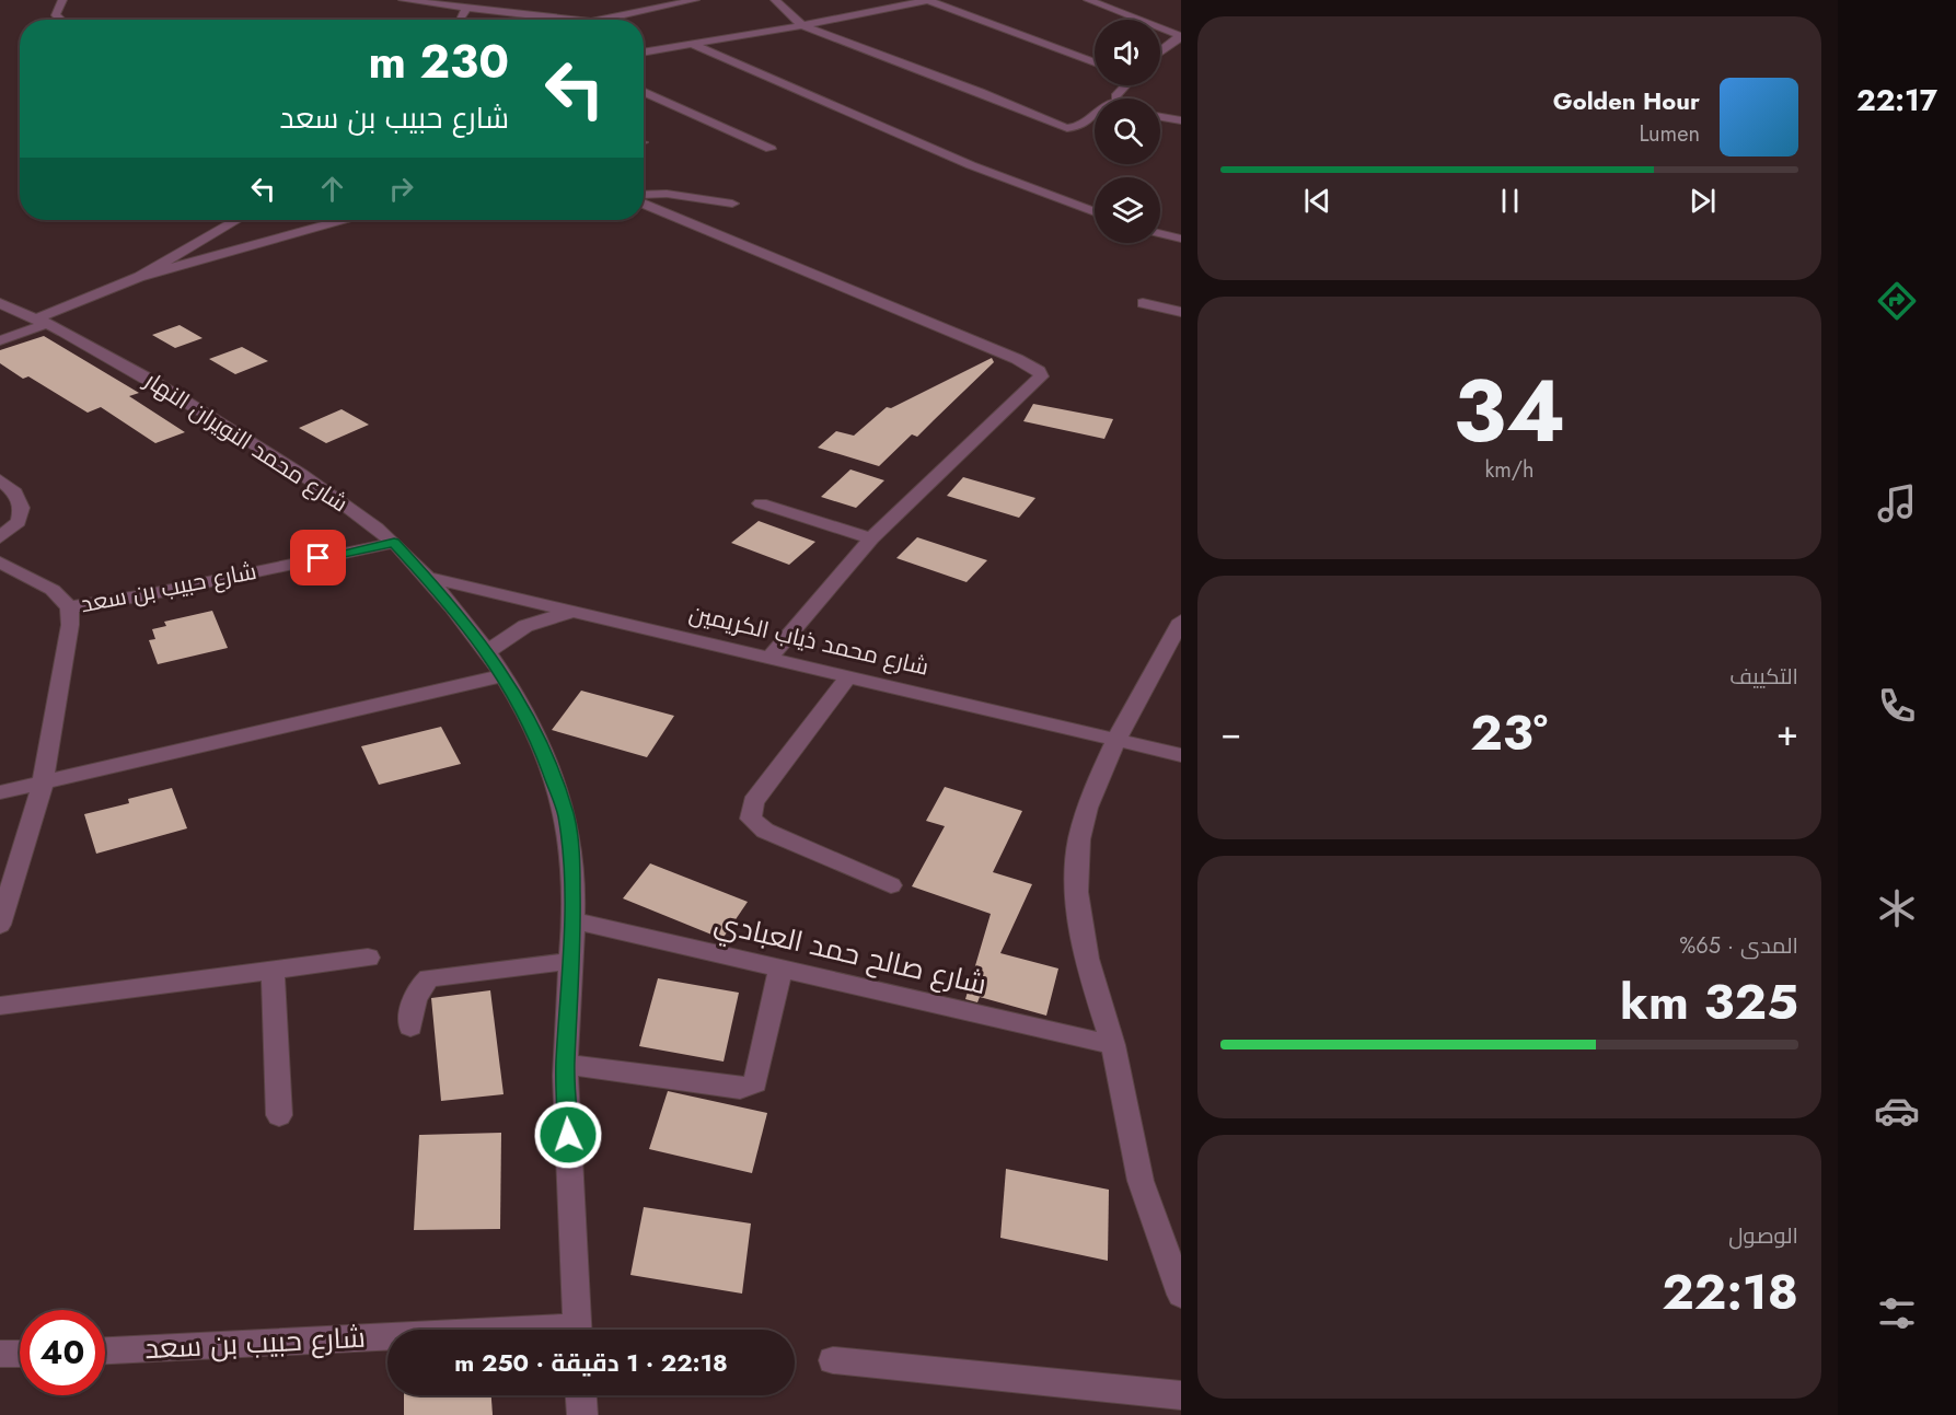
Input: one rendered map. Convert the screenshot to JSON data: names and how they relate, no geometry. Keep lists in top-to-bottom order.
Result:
{
  "streets": {
    "street": [
      "شارع محمد النويران النهار",
      "شارع حبيب بن سعد",
      "شارع محمد ذياب الكريمين",
      "شارع صالح حمد العبادي"
    ]
  },
  "crossings": [
    ["شارع محمد النويران النهار", "شارع حبيب بن سعد"],
    ["شارع محمد النويران النهار", "شارع محمد ذياب الكريمين"],
    ["شارع محمد النويران النهار", "شارع صالح حمد العبادي"]
  ],
  "page": {
    "tabs": "22:17",
    "turn": ["230 m", "شارع حبيب بن سعد"],
    "song": ["Golden Hour", "Lumen"],
    "tile": [
      ["34", "km/h"],
      "التكييف",
      ["المدى · 65%", "325 km"],
      ["الوصول", "22:18"]
    ],
    "heat": ["−", "23°", "+"],
    "limit": "40",
    "trip": "22:18 · 1 دقيقة · 250 m"
  }
}
